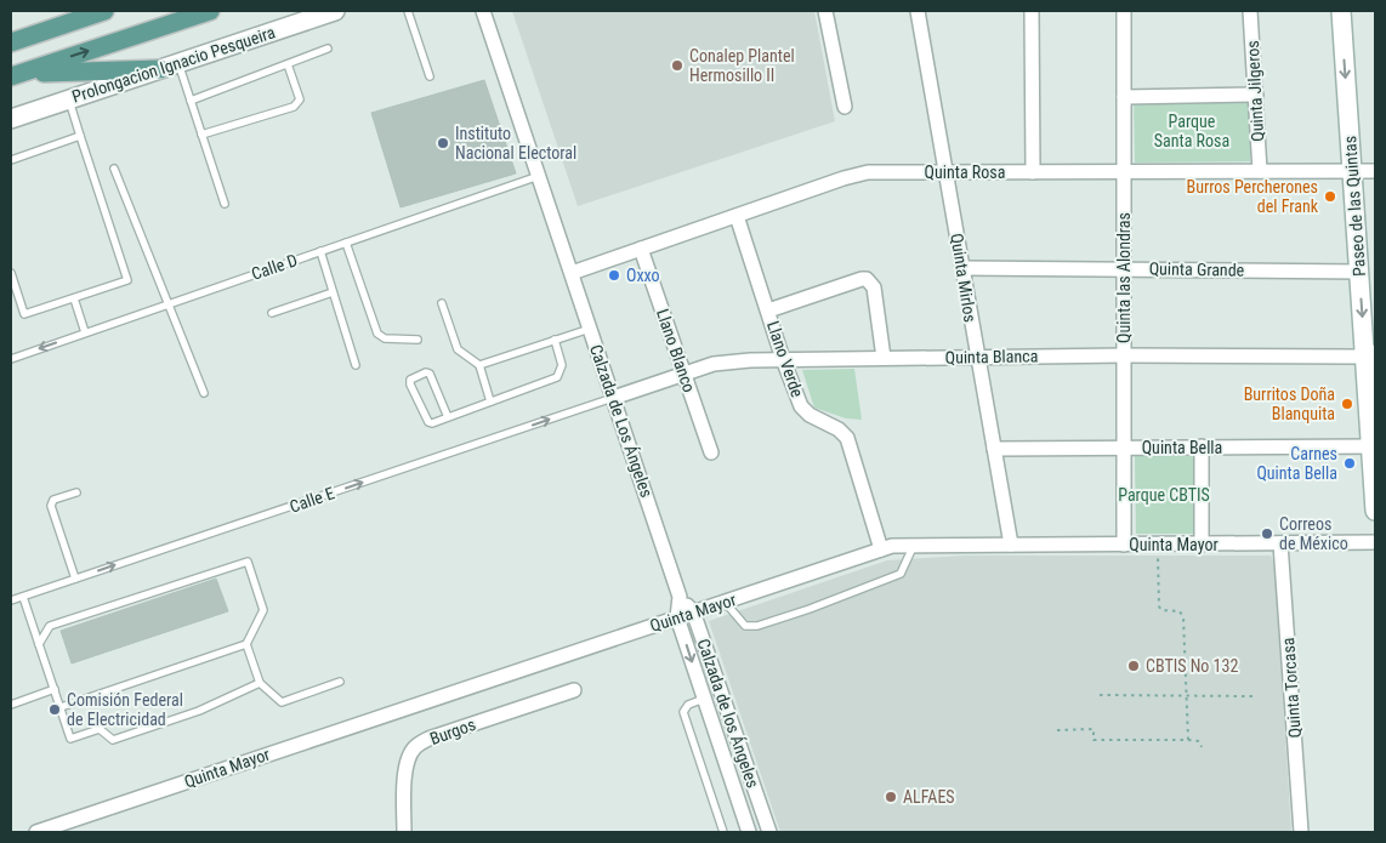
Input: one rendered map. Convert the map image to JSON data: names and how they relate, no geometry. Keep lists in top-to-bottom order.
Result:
{
  "streets": {
    "main road": ["Prolongacion Ignacio Pesqueira", "Paseo de las Quintas"],
    "street": [
      "Quinta Jilgeros",
      "Quinta Rosa",
      "Quinta Grande",
      "Quinta Mirlos",
      "Quinta las Alondras",
      "Llano Blanco",
      "Quinta Blanca",
      "Llano Verde",
      "Calzada de Los Ángeles",
      "Quinta Bella",
      "Quinta Mayor",
      "Quinta Torcasa",
      "Calzada de los Ángeles",
      "Burgos"
    ],
    "lane": ["Calle D", "Calle E"]
  },
  "crossings": [
    ["Quinta Jilgeros", "Quinta Rosa"],
    ["Quinta Rosa", "Paseo de las Quintas"],
    ["Quinta Rosa", "Quinta Mirlos"],
    ["Quinta Rosa", "Quinta las Alondras"],
    ["Quinta Rosa", "Llano Blanco"],
    ["Quinta Rosa", "Llano Verde"],
    ["Quinta Rosa", "Calzada de Los Ángeles"],
    ["Paseo de las Quintas", "Quinta Grande"],
    ["Paseo de las Quintas", "Quinta Blanca"],
    ["Paseo de las Quintas", "Quinta Bella"],
    ["Calle D", "Calzada de Los Ángeles"],
    ["Quinta Grande", "Quinta Mirlos"],
    ["Quinta Grande", "Quinta las Alondras"],
    ["Quinta Mirlos", "Quinta Blanca"],
    ["Quinta Mirlos", "Quinta Bella"],
    ["Quinta Mirlos", "Quinta Mayor"],
    ["Quinta las Alondras", "Quinta Blanca"],
    ["Quinta las Alondras", "Quinta Bella"],
    ["Quinta las Alondras", "Quinta Mayor"],
    ["Llano Blanco", "Quinta Blanca"],
    ["Quinta Blanca", "Llano Verde"],
    ["Quinta Blanca", "Calzada de Los Ángeles"],
    ["Quinta Blanca", "Calle E"],
    ["Llano Verde", "Quinta Mayor"],
    ["Calzada de Los Ángeles", "Calle E"],
    ["Calzada de Los Ángeles", "Quinta Mayor"],
    ["Calzada de Los Ángeles", "Calzada de los Ángeles"],
    ["Quinta Mayor", "Quinta Torcasa"],
    ["Quinta Mayor", "Calzada de los Ángeles"]
  ],
  "one_way": ["Paseo de las Quintas", "Calle E"],
  "parks": ["Parque Santa Rosa", "Parque CBTIS"],
  "places": [
    "Conalep Plantel Hermosillo II",
    "Instituto Nacional Electoral",
    "Burros Percherones del Frank",
    "Oxxo",
    "Burritos Doña Blanquita",
    "Carnes Quinta Bella",
    "Correos de México",
    "CBTIS No 132",
    "Comisión Federal de Electricidad",
    "ALFAES"
  ]
}
